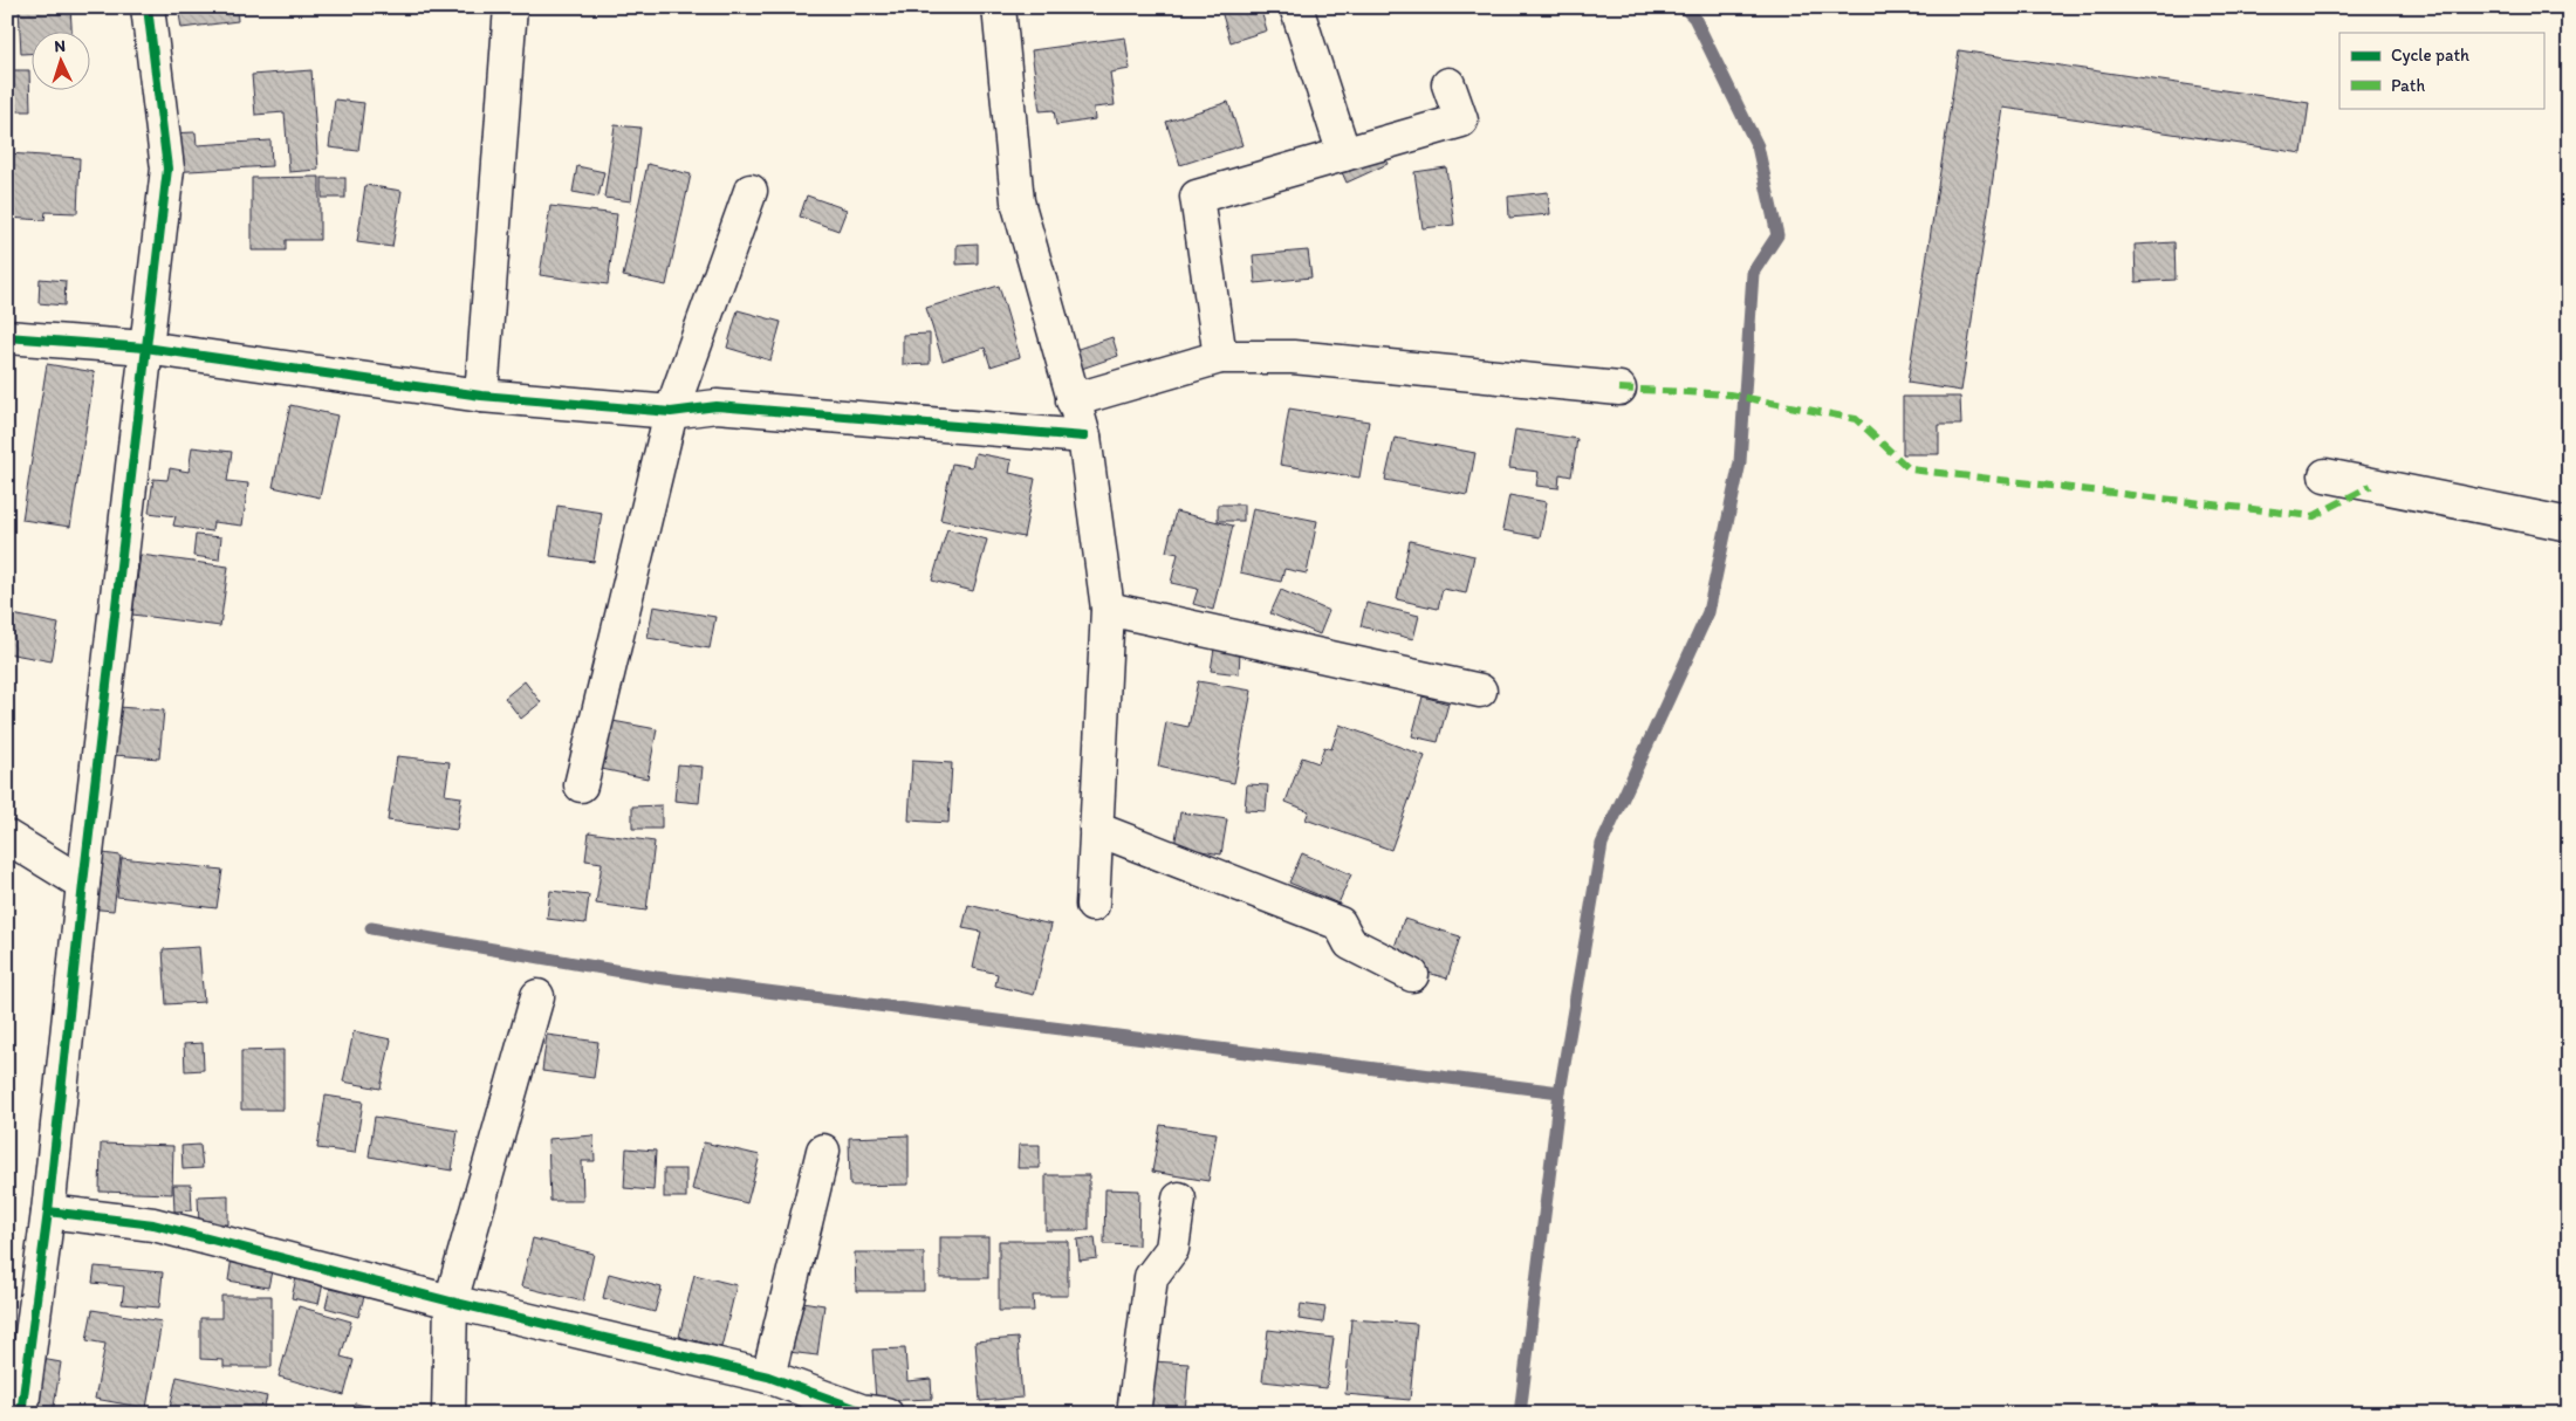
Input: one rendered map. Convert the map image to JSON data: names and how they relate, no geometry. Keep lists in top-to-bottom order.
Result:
{
  "legend": ["Cycle path", "Path"],
  "north": "top"
}
